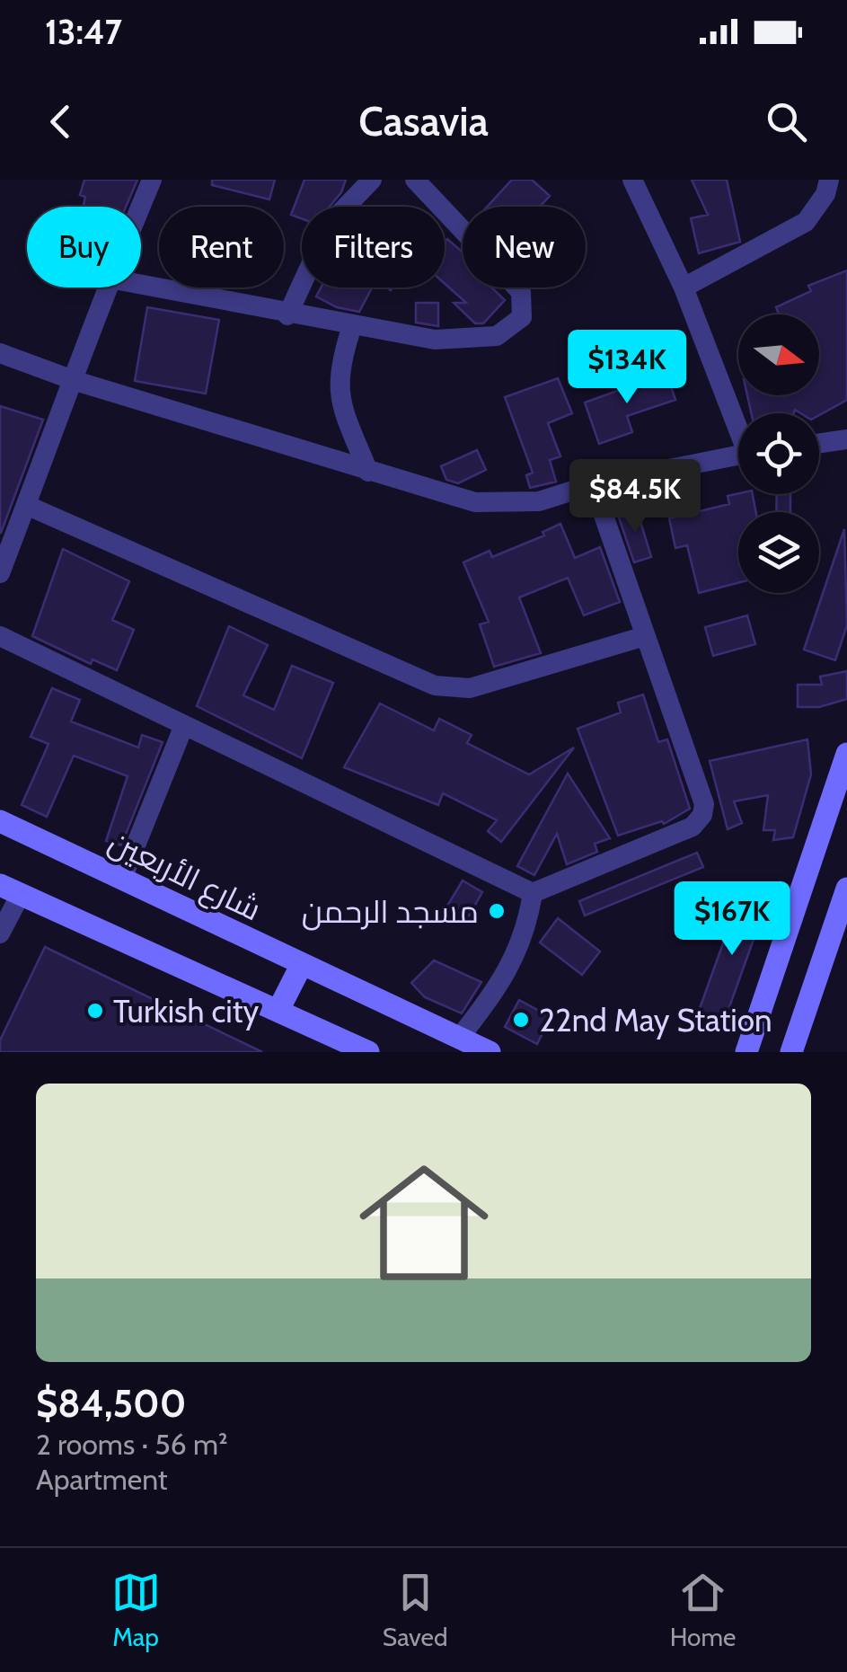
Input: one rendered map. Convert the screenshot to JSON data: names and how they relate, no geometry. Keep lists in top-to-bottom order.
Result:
{
  "streets": {
    "main road": ["شارع الأربعين"]
  },
  "places": ["مسجد الرحمن", "Turkish city", "22nd May Station"],
  "north": "right",
  "page": {
    "status": "13:47",
    "header": "Casavia",
    "chip": [
      "Buy",
      "Rent",
      "Filters",
      "New"
    ],
    "price": ["$134K", "$84.5K", "$167K"],
    "list": [
      {
        "name": "$84,500",
        "note": "2 rooms · 56 m² · Apartment"
      }
    ],
    "tabs": ["Map", "Saved", "Home"]
  }
}
